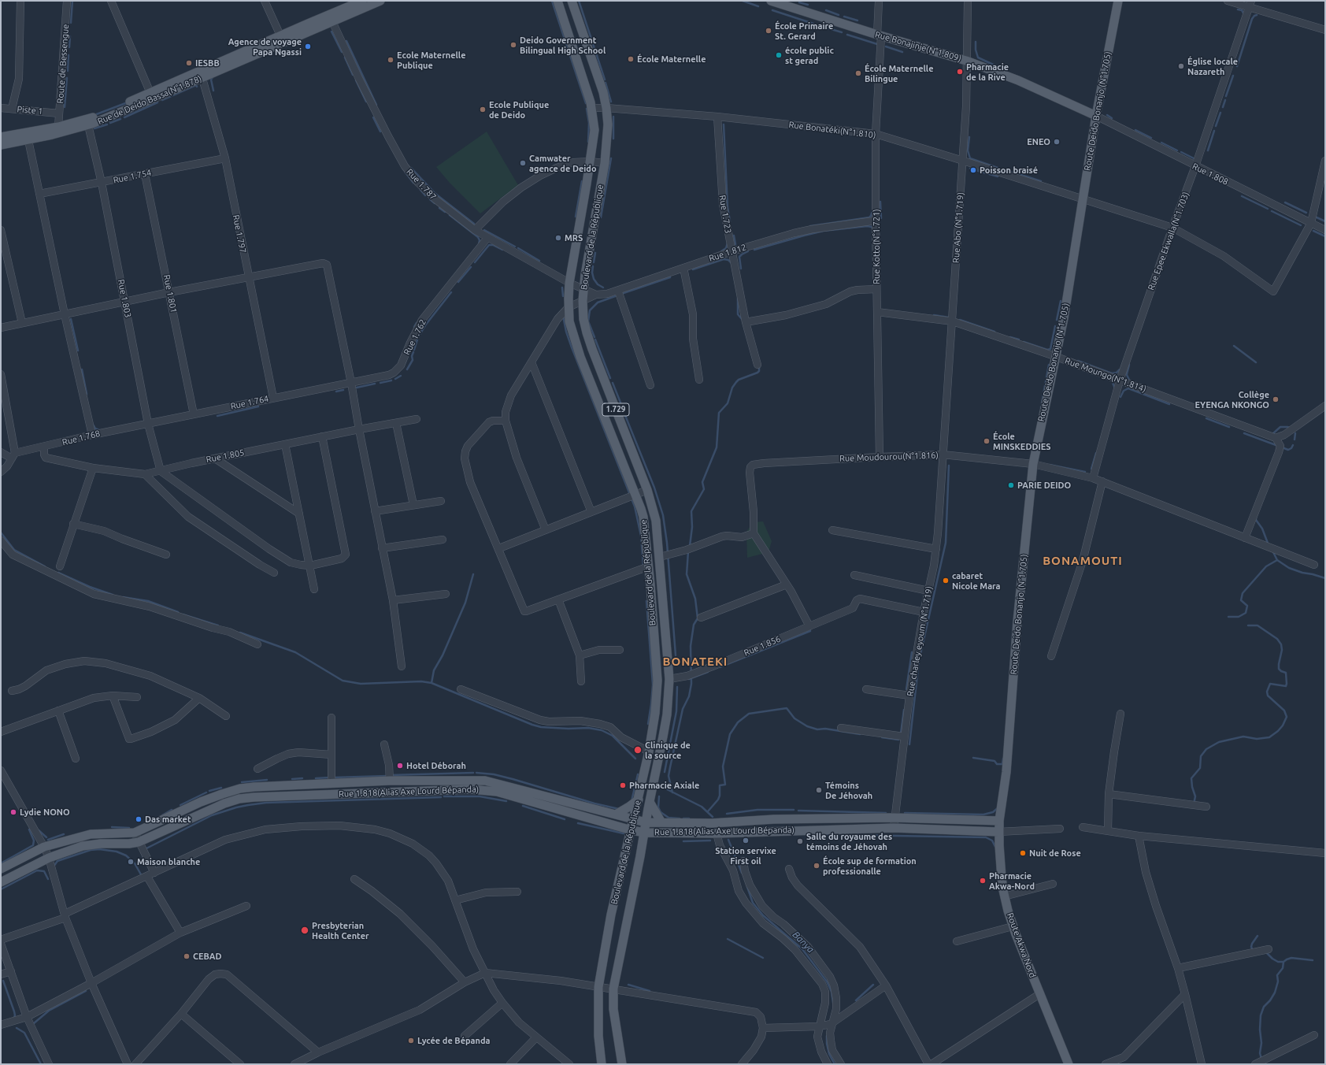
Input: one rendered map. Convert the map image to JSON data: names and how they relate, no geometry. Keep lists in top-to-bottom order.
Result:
{
  "streets": {
    "main road": [
      "Rue Bonajinje(N°1.809)",
      "Rue de Deido Bassa(N°1.878)",
      "Route Deido Bonanjo (N°1.705)",
      "Boulevard de la République",
      "1.729",
      "Rue 1.818(Alias Axe Lourd Bépanda)",
      "Route Akwa Nord"
    ],
    "street": [
      "Route de Bessengue",
      "Piste 1",
      "Rue Bonatéki(N°1.810)",
      "Rue 1.808",
      "Rue 1.754",
      "Rue 1.787",
      "Rue 1.723",
      "Rue Abo (N°1.719)",
      "Rue 1.797",
      "Rue Epee Ekwalla(N°1.703)",
      "Rue Kotto(N°1.721)",
      "Rue 1.812",
      "Rue 1.801",
      "Rue 1.803",
      "Rue 1.762",
      "Rue Moungo(N°1.814)",
      "Rue 1.764",
      "Rue 1.768",
      "Rue 1.805",
      "Rue Moudourou(N°1.816)",
      "Rue charley eyoum (N°1.719)",
      "Rue 1.856"
    ]
  },
  "crossings": [
    ["Rue Bonajinje(N°1.809)", "Route Deido Bonanjo (N°1.705)"],
    ["Rue Bonajinje(N°1.809)", "Rue 1.808"],
    ["Rue Bonajinje(N°1.809)", "Rue Abo (N°1.719)"],
    ["Rue Bonajinje(N°1.809)", "Rue Kotto(N°1.721)"],
    ["Route de Bessengue", "Rue de Deido Bassa(N°1.878)"],
    ["Route de Bessengue", "Piste 1"],
    ["Rue de Deido Bassa(N°1.878)", "Rue 1.787"],
    ["Rue de Deido Bassa(N°1.878)", "Rue 1.797"],
    ["Rue de Deido Bassa(N°1.878)", "Rue 1.803"],
    ["Route Deido Bonanjo (N°1.705)", "Rue Bonatéki(N°1.810)"],
    ["Route Deido Bonanjo (N°1.705)", "Rue 1.808"],
    ["Route Deido Bonanjo (N°1.705)", "Rue Moungo(N°1.814)"],
    ["Route Deido Bonanjo (N°1.705)", "Rue Moudourou(N°1.816)"],
    ["Route Deido Bonanjo (N°1.705)", "Rue 1.818(Alias Axe Lourd Bépanda)"],
    ["Route Deido Bonanjo (N°1.705)", "Route Akwa Nord"],
    ["Rue Bonatéki(N°1.810)", "Rue 1.808"],
    ["Rue Bonatéki(N°1.810)", "Rue 1.723"],
    ["Rue Bonatéki(N°1.810)", "Rue Abo (N°1.719)"],
    ["Rue Bonatéki(N°1.810)", "Boulevard de la République"],
    ["Rue Bonatéki(N°1.810)", "Rue Epee Ekwalla(N°1.703)"],
    ["Rue Bonatéki(N°1.810)", "Rue Kotto(N°1.721)"],
    ["Rue 1.808", "Rue Epee Ekwalla(N°1.703)"],
    ["Rue 1.754", "Rue 1.797"],
    ["Rue 1.754", "Rue 1.801"],
    ["Rue 1.754", "Rue 1.803"],
    ["Rue 1.787", "Boulevard de la République"],
    ["Rue 1.787", "Rue 1.762"],
    ["Rue 1.723", "Rue 1.812"],
    ["Rue Abo (N°1.719)", "Rue Moungo(N°1.814)"],
    ["Rue Abo (N°1.719)", "Rue Moudourou(N°1.816)"],
    ["Rue Abo (N°1.719)", "Rue charley eyoum (N°1.719)"],
    ["Rue 1.797", "Rue 1.764"],
    ["Boulevard de la République", "Rue 1.856"],
    ["Boulevard de la République", "Rue 1.818(Alias Axe Lourd Bépanda)"],
    ["Rue Epee Ekwalla(N°1.703)", "Rue Moungo(N°1.814)"],
    ["Rue Epee Ekwalla(N°1.703)", "Rue Moudourou(N°1.816)"],
    ["Rue Kotto(N°1.721)", "Rue 1.812"],
    ["Rue Kotto(N°1.721)", "Rue Moungo(N°1.814)"],
    ["Rue Kotto(N°1.721)", "Rue Moudourou(N°1.816)"],
    ["Rue 1.801", "Rue 1.764"],
    ["Rue 1.803", "Rue 1.764"],
    ["Rue 1.803", "Rue 1.768"],
    ["Rue 1.803", "Rue 1.805"],
    ["Rue 1.762", "Rue 1.764"],
    ["Rue 1.764", "Rue 1.768"],
    ["Rue 1.768", "Rue 1.805"],
    ["Rue Moudourou(N°1.816)", "Rue charley eyoum (N°1.719)"],
    ["Rue charley eyoum (N°1.719)", "Rue 1.856"],
    ["Rue charley eyoum (N°1.719)", "Rue 1.818(Alias Axe Lourd Bépanda)"],
    ["Rue 1.818(Alias Axe Lourd Bépanda)", "Route Akwa Nord"]
  ],
  "districts": ["BONAMOUTI", "BONATEKI"],
  "water": ["Banya"],
  "places": [
    "École Primaire St. Gerard",
    "Deido Government Bilingual High School",
    "Agence de voyage Papa Ngassi",
    "école public st gerad",
    "École Maternelle",
    "Ecole Maternelle Publique",
    "IESBB",
    "Église locale Nazareth",
    "Pharmacie de la Rive",
    "École Maternelle Bilingue",
    "Ecole Publique de Deido",
    "ENEO",
    "Camwater agence de Deido",
    "Poisson braisé",
    "MRS",
    "Collège EYENGA NKONGO",
    "École MINSKEDDIES",
    "PARIE DEIDO",
    "cabaret Nicole Mara",
    "Clinique de la source",
    "Hotel Déborah",
    "Pharmacie Axiale",
    "Témoins De Jéhovah",
    "Lydie NONO",
    "Das market",
    "Station servixe First oil",
    "Salle du royaume des témoins de Jéhovah",
    "Nuit de Rose",
    "Maison blanche",
    "École sup de formation professionalle",
    "Pharmacie Akwa-Nord",
    "Presbyterian Health Center",
    "CEBAD",
    "Lycée de Bépanda"
  ]
}
